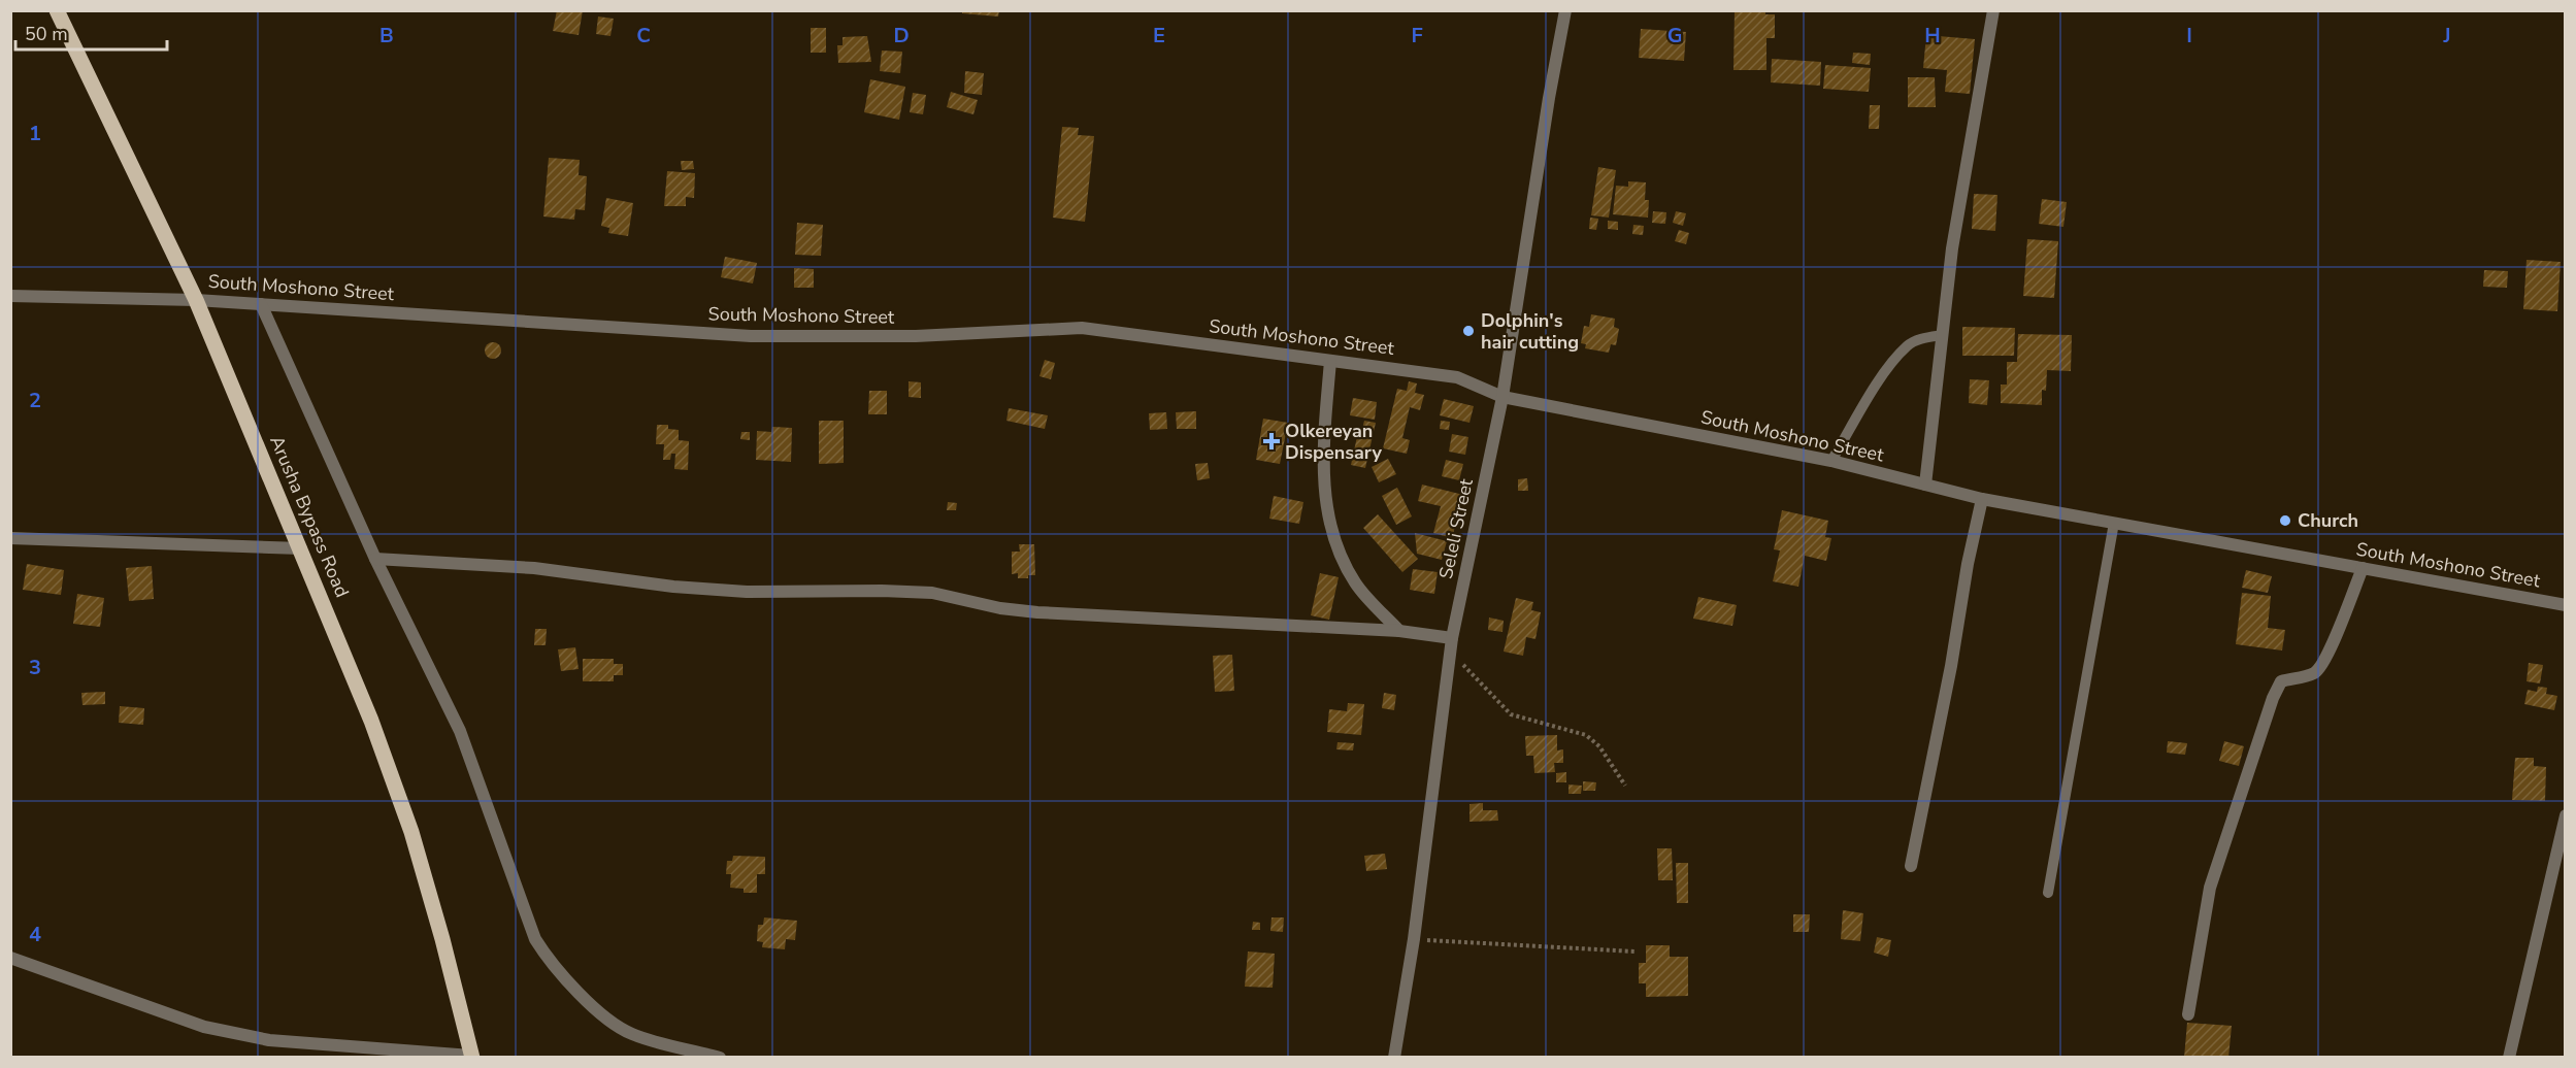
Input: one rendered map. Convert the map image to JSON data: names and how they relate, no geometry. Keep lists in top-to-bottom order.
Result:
{
  "streets": {
    "main road": ["Arusha Bypass Road"],
    "street": ["South Moshono Street", "Seleli Street"]
  },
  "crossings": [
    ["South Moshono Street", "Arusha Bypass Road"],
    ["South Moshono Street", "Seleli Street"]
  ],
  "places": {
    "other": ["Dolphin's hair cutting", "Church"],
    "health": ["Olkereyan Dispensary"]
  },
  "scale_bar": "50 m",
  "grid": {
    "columns": [
      "B",
      "C",
      "D",
      "E",
      "F",
      "G",
      "H",
      "I",
      "J"
    ],
    "rows": [
      "1",
      "2",
      "3",
      "4"
    ]
  }
}
